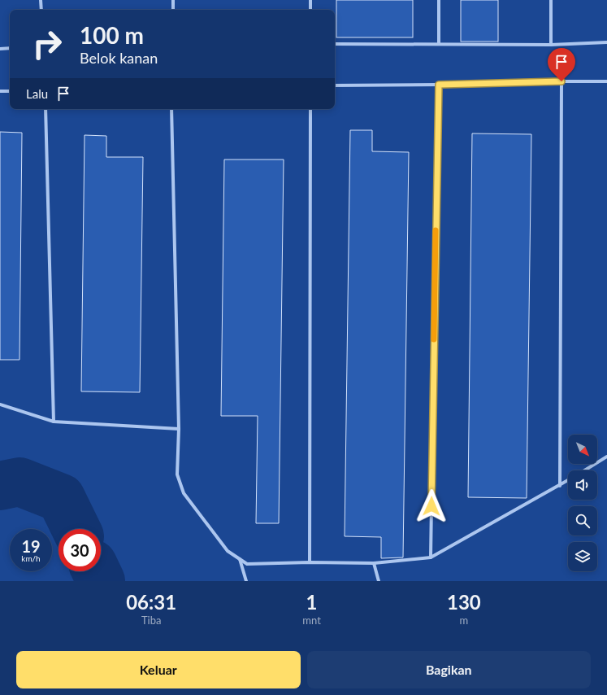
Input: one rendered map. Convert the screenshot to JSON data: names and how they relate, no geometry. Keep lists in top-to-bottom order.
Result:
{
  "north": "bottom right",
  "page": {
    "turn": ["100 m", "Belok kanan"],
    "then": "Lalu",
    "speed": "19 km/h",
    "limit": "30",
    "eta": [
      "06:31",
      "Tiba",
      "1",
      "mnt",
      "130",
      "m"
    ],
    "buttons": ["Keluar", "Bagikan"]
  }
}
